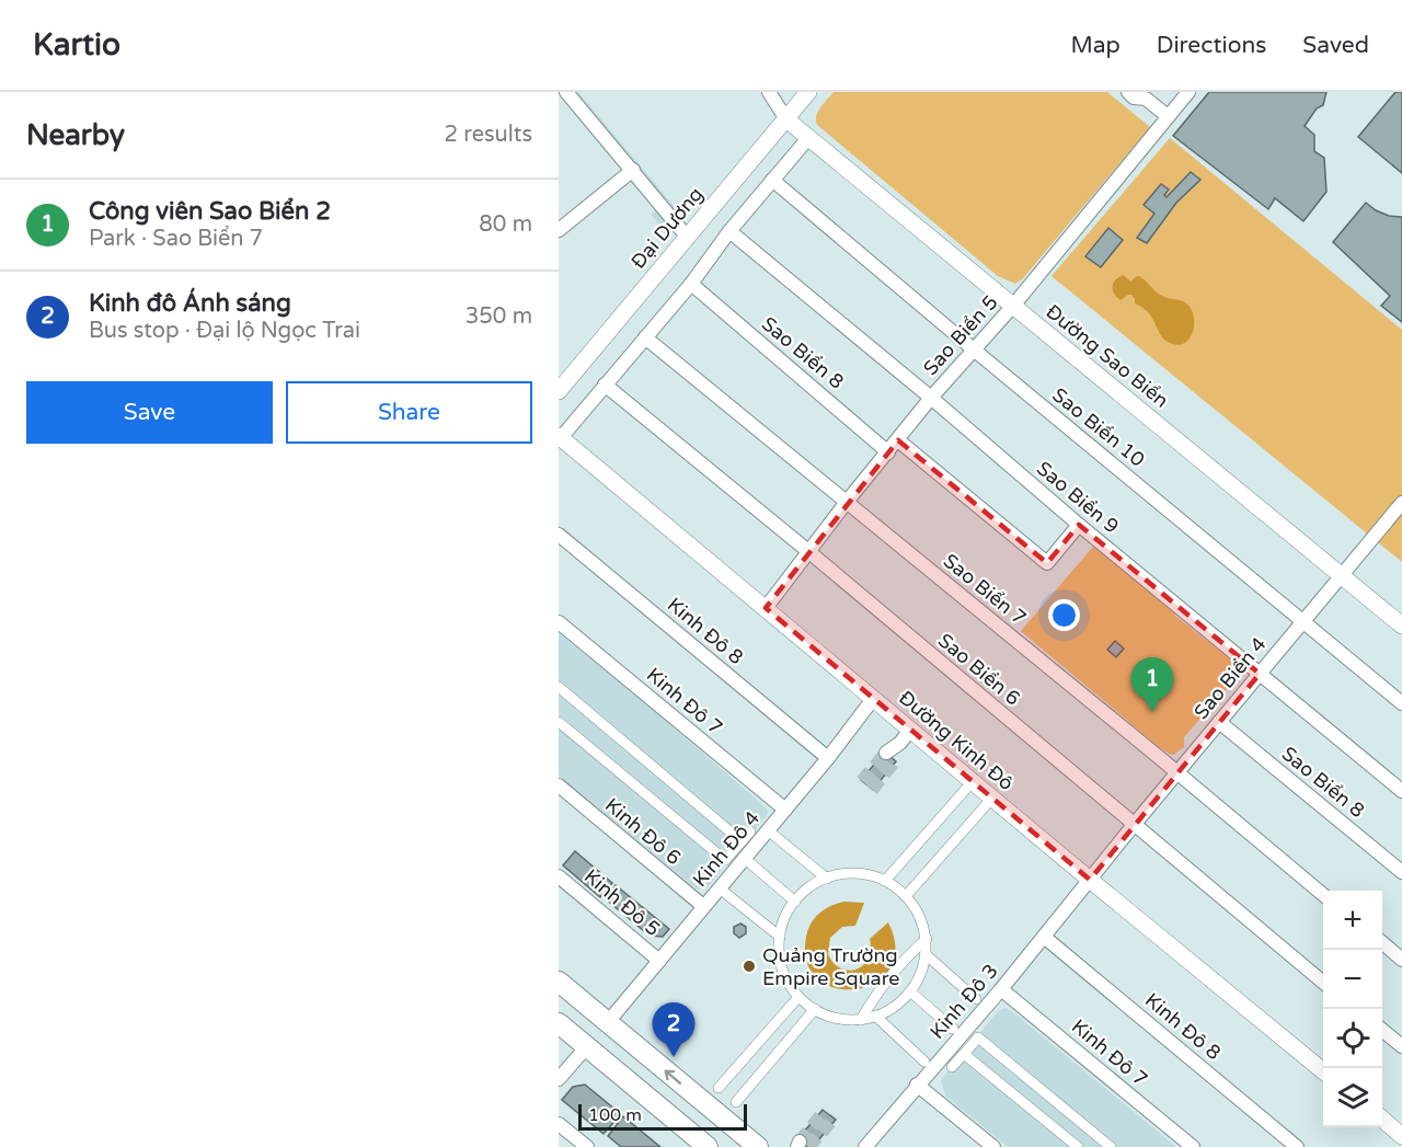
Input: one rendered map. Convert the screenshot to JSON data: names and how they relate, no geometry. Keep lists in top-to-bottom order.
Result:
{
  "streets": {
    "street": [
      "Đại Dương",
      "Sao Biển 5",
      "Sao Biển 8",
      "Đường Sao Biển",
      "Sao Biển 10",
      "Sao Biển 9",
      "Sao Biển 7",
      "Kinh Đô 8",
      "Sao Biển 6",
      "Sao Biển 4",
      "Kinh Đô 7",
      "Đường Kinh Đô",
      "Kinh Đô 6",
      "Kinh Đô 4",
      "Kinh Đô 5",
      "Kinh Đô 3"
    ]
  },
  "crossings": [
    ["Đại Dương", "Đường Sao Biển"],
    ["Sao Biển 5", "Sao Biển 8"],
    ["Sao Biển 5", "Đường Sao Biển"],
    ["Sao Biển 5", "Sao Biển 10"],
    ["Sao Biển 5", "Sao Biển 9"],
    ["Sao Biển 5", "Sao Biển 7"],
    ["Sao Biển 5", "Sao Biển 6"],
    ["Sao Biển 5", "Đường Kinh Đô"],
    ["Sao Biển 8", "Sao Biển 4"],
    ["Đường Sao Biển", "Sao Biển 4"],
    ["Sao Biển 10", "Sao Biển 4"],
    ["Sao Biển 9", "Sao Biển 4"],
    ["Sao Biển 7", "Sao Biển 4"],
    ["Kinh Đô 8", "Kinh Đô 4"],
    ["Kinh Đô 8", "Kinh Đô 3"],
    ["Sao Biển 6", "Sao Biển 4"],
    ["Sao Biển 4", "Đường Kinh Đô"],
    ["Sao Biển 4", "Kinh Đô 3"],
    ["Kinh Đô 7", "Kinh Đô 4"],
    ["Kinh Đô 7", "Kinh Đô 3"],
    ["Đường Kinh Đô", "Kinh Đô 4"],
    ["Đường Kinh Đô", "Kinh Đô 3"],
    ["Kinh Đô 6", "Kinh Đô 4"],
    ["Kinh Đô 4", "Kinh Đô 5"]
  ],
  "places": ["Quảng Trường Empire Square"],
  "scale_bar": "100 m",
  "page": {
    "header": "Kartio",
    "nav": ["Map", "Directions", "Saved"],
    "heading": ["Nearby", "2 results"],
    "list": [
      {
        "mark": "1",
        "name": "Công viên Sao Biển 2",
        "note": "Park · Sao Biển 7",
        "value": "80 m"
      },
      {
        "mark": "2",
        "name": "Kinh đô Ánh sáng",
        "note": "Bus stop · Đại lộ Ngọc Trai",
        "value": "350 m"
      }
    ],
    "buttons": ["Save", "Share"],
    "pins": ["1", "2"],
    "map_buttons": ["+", "−"],
    "scale": "100 m"
  }
}
